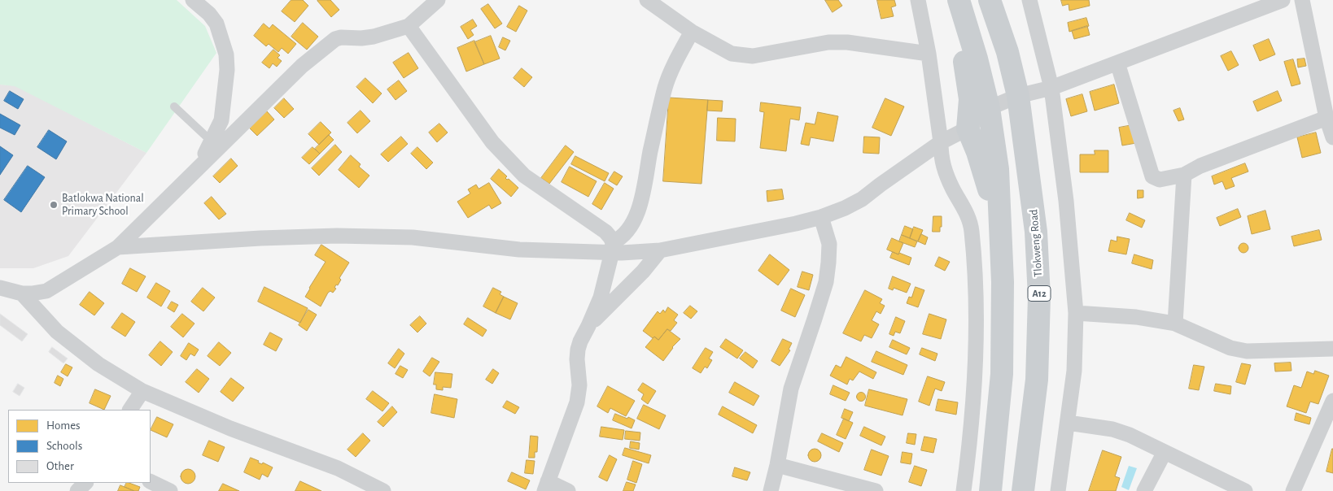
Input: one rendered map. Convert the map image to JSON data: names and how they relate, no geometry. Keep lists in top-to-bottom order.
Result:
{
  "streets": {
    "main road": ["Tlokweng Road", "A12"]
  },
  "places": ["Batlokwa National Primary School"],
  "legend": ["Homes", "Schools", "Other"]
}
